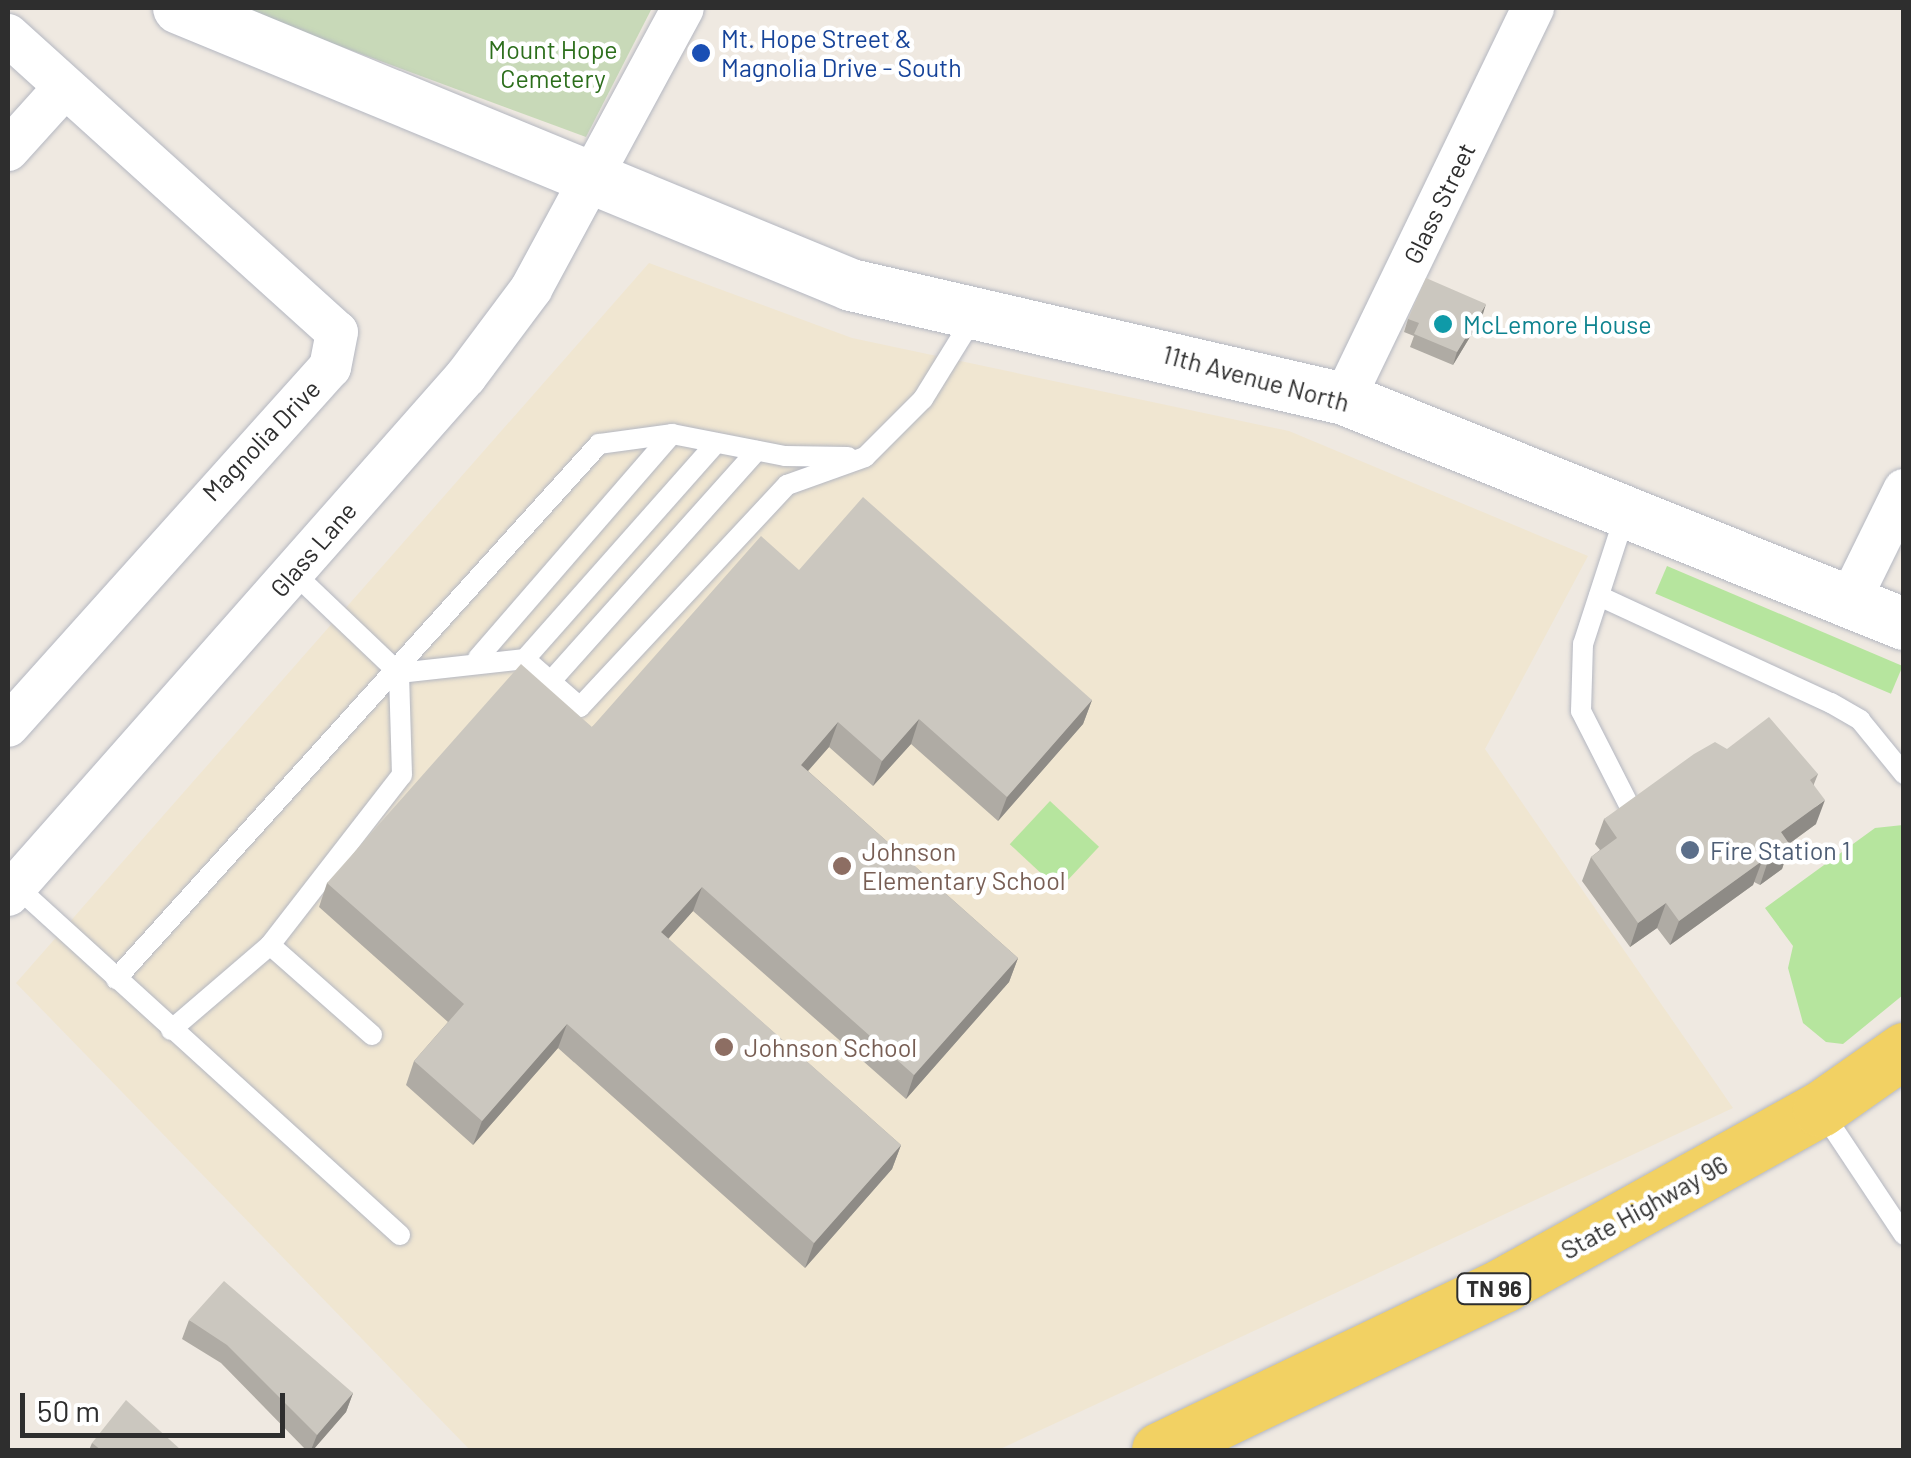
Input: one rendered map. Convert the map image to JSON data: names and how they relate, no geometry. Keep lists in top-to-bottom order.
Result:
{
  "streets": {
    "main road": ["State Highway 96", "TN 96"],
    "street": [
      "Glass Street",
      "11th Avenue North",
      "Magnolia Drive",
      "Glass Lane"
    ]
  },
  "crossings": [
    ["Glass Street", "11th Avenue North"],
    ["11th Avenue North", "Glass Lane"]
  ],
  "parks": ["Mount Hope Cemetery"],
  "places": [
    "Mt. Hope Street & Magnolia Drive - South",
    "McLemore House",
    "Fire Station 1",
    "Johnson Elementary School",
    "Johnson School"
  ],
  "scale_bar": "50 m"
}
